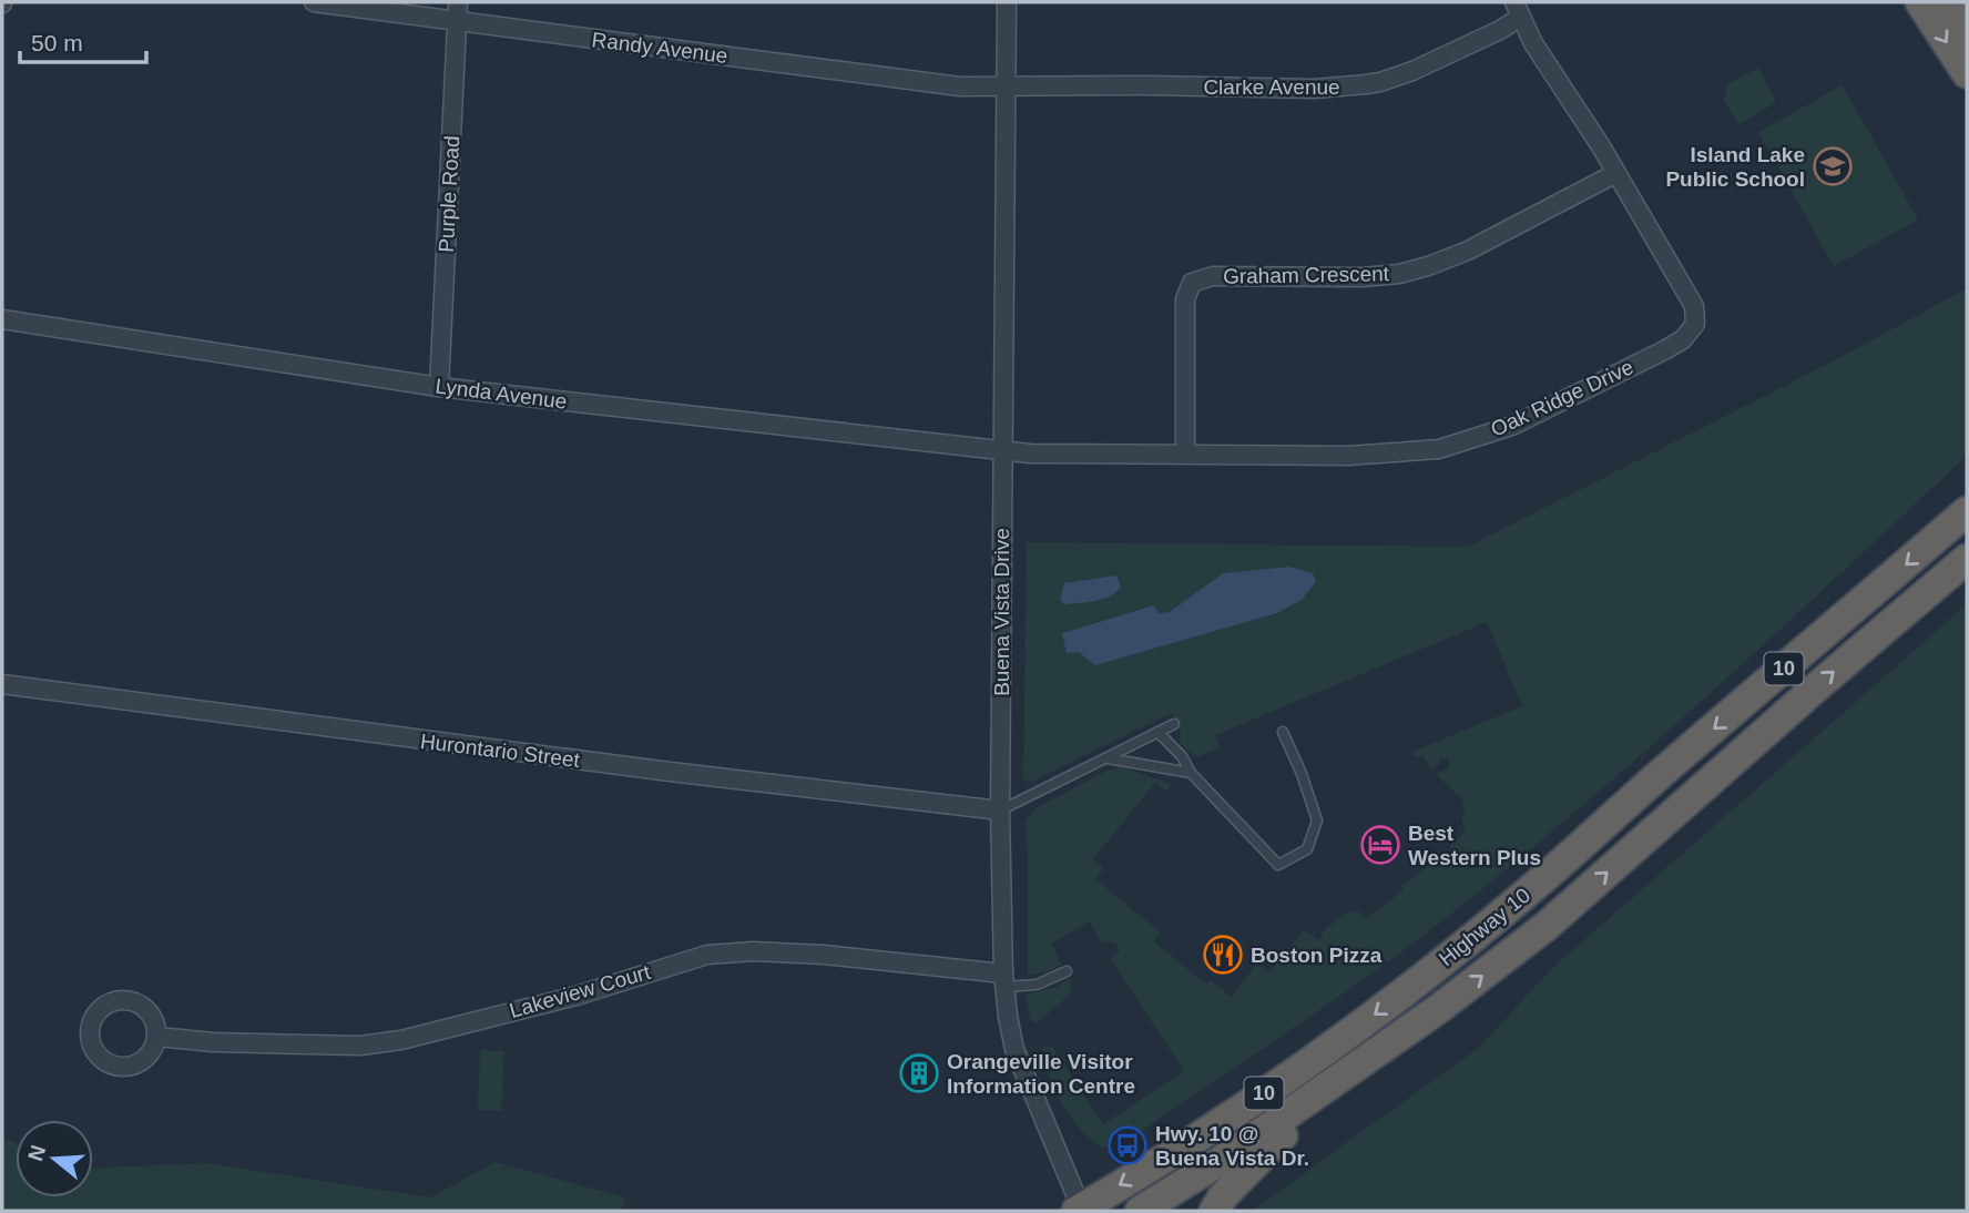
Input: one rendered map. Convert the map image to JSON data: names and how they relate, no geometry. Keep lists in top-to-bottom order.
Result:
{
  "streets": {
    "highway": ["10", "Highway 10"],
    "street": [
      "Randy Avenue",
      "Clarke Avenue",
      "Purple Road",
      "Graham Crescent",
      "Lynda Avenue",
      "Oak Ridge Drive",
      "Buena Vista Drive",
      "Hurontario Street",
      "Lakeview Court"
    ]
  },
  "crossings": [
    ["Randy Avenue", "Clarke Avenue"],
    ["Randy Avenue", "Purple Road"],
    ["Randy Avenue", "Buena Vista Drive"],
    ["Clarke Avenue", "Oak Ridge Drive"],
    ["Clarke Avenue", "Buena Vista Drive"],
    ["Purple Road", "Lynda Avenue"],
    ["Graham Crescent", "Oak Ridge Drive"],
    ["Lynda Avenue", "Oak Ridge Drive"],
    ["Lynda Avenue", "Buena Vista Drive"],
    ["Oak Ridge Drive", "Buena Vista Drive"],
    ["Buena Vista Drive", "Hurontario Street"],
    ["Buena Vista Drive", "Highway 10"],
    ["Buena Vista Drive", "Lakeview Court"]
  ],
  "places": {
    "school or university": ["Island Lake Public School"],
    "hotel": ["Best Western Plus"],
    "restaurant": ["Boston Pizza"],
    "building": ["Orangeville Visitor Information Centre"],
    "bus stop": ["Hwy. 10 @ Buena Vista Dr."]
  },
  "scale_bar": "50 m",
  "north": "left"
}
